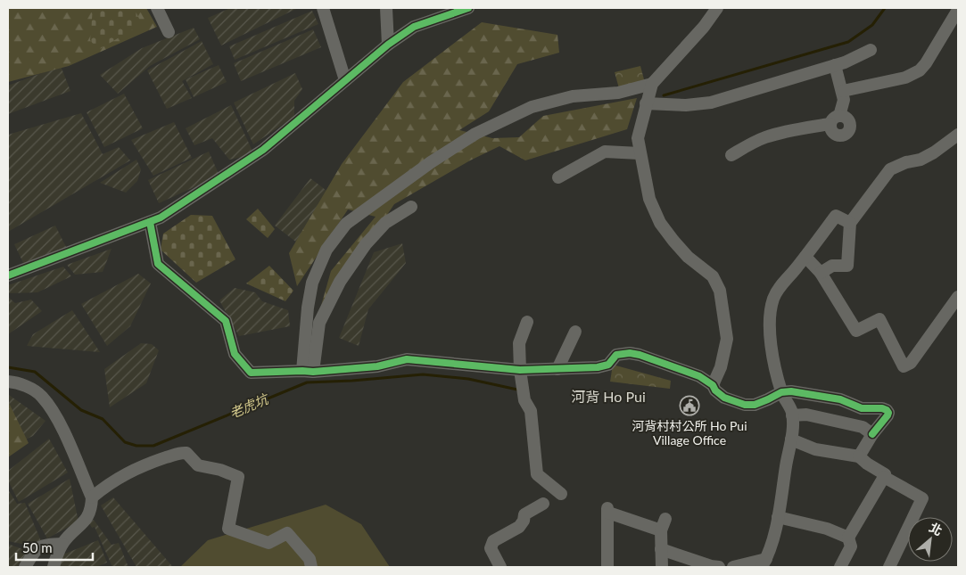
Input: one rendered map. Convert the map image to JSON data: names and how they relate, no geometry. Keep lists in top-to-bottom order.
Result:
{
  "districts": ["河背 Ho Pui"],
  "water": ["老虎坑"],
  "places": {
    "public building": ["河背村村公所 Ho Pui Village Office"]
  },
  "scale_bar": "50 m",
  "north": "top right"
}
